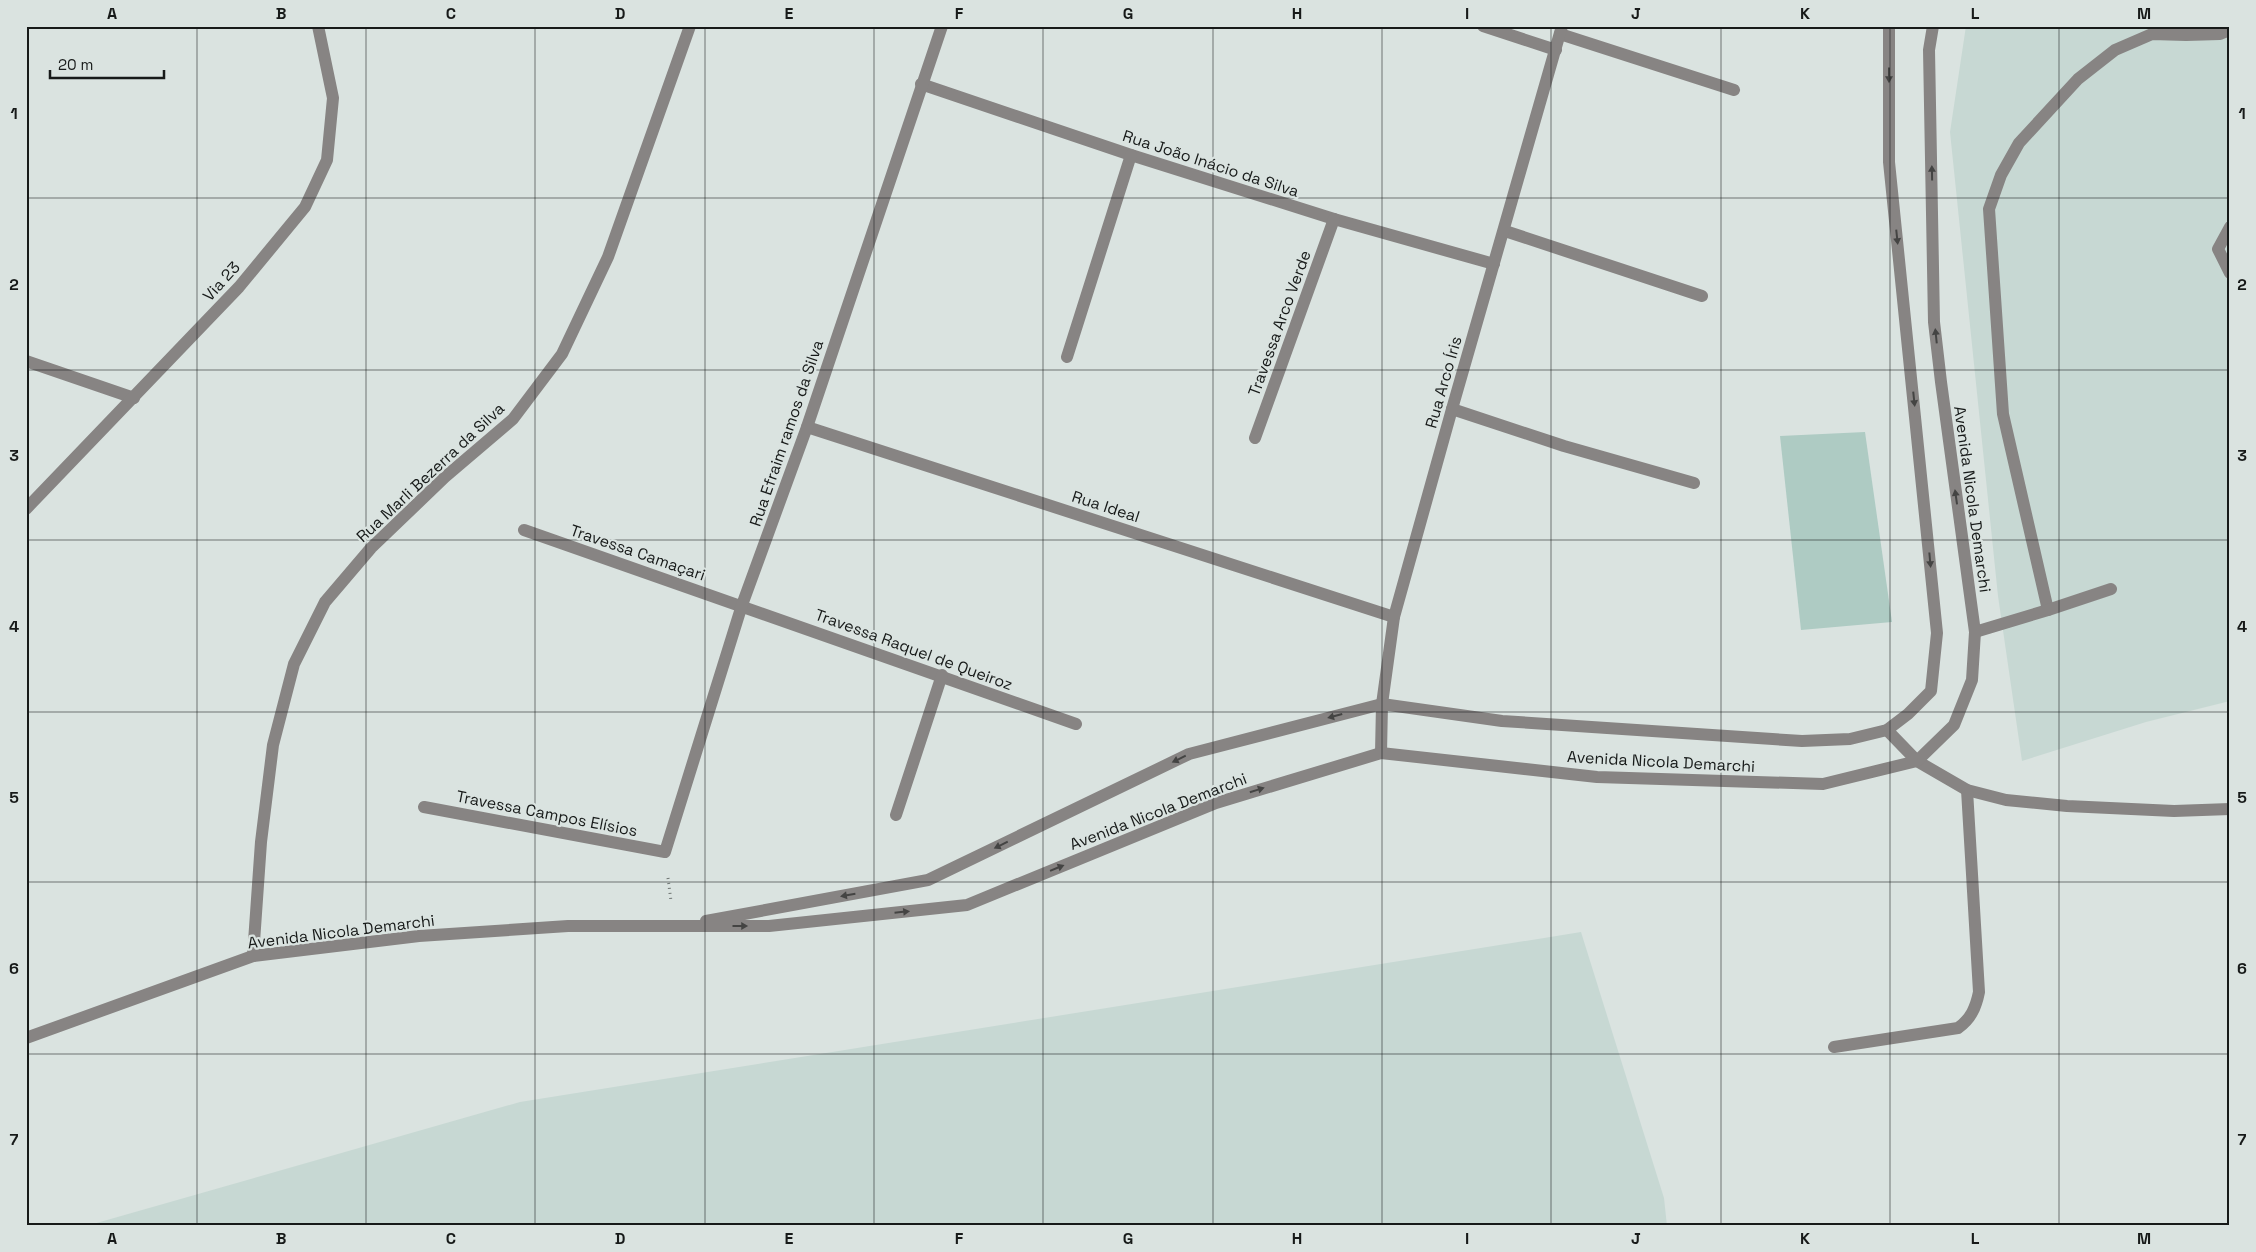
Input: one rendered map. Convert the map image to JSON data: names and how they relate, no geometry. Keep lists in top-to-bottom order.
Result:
{
  "streets": {
    "street": [
      "Rua João Inácio da Silva",
      "Via 23",
      "Travessa Arco Verde",
      "Rua Arco Íris",
      "Rua Efraim ramos da Silva",
      "Rua Marli Bezerra da Silva",
      "Avenida Nicola Demarchi",
      "Rua Ideal",
      "Travessa Camaçari",
      "Travessa Raquel de Queiroz",
      "Travessa Campos Elísios"
    ]
  },
  "crossings": [
    ["Rua João Inácio da Silva", "Travessa Arco Verde"],
    ["Rua João Inácio da Silva", "Rua Arco Íris"],
    ["Rua João Inácio da Silva", "Rua Efraim ramos da Silva"],
    ["Rua Arco Íris", "Avenida Nicola Demarchi"],
    ["Rua Arco Íris", "Rua Ideal"],
    ["Rua Efraim ramos da Silva", "Rua Ideal"],
    ["Rua Efraim ramos da Silva", "Travessa Camaçari"],
    ["Rua Efraim ramos da Silva", "Travessa Raquel de Queiroz"],
    ["Rua Efraim ramos da Silva", "Travessa Campos Elísios"],
    ["Rua Marli Bezerra da Silva", "Avenida Nicola Demarchi"],
    ["Travessa Camaçari", "Travessa Raquel de Queiroz"]
  ],
  "scale_bar": "20 m",
  "grid": {
    "columns": [
      "A",
      "B",
      "C",
      "D",
      "E",
      "F",
      "G",
      "H",
      "I",
      "J",
      "K",
      "L",
      "M"
    ],
    "rows": [
      "1",
      "2",
      "3",
      "4",
      "5",
      "6",
      "7"
    ]
  }
}
